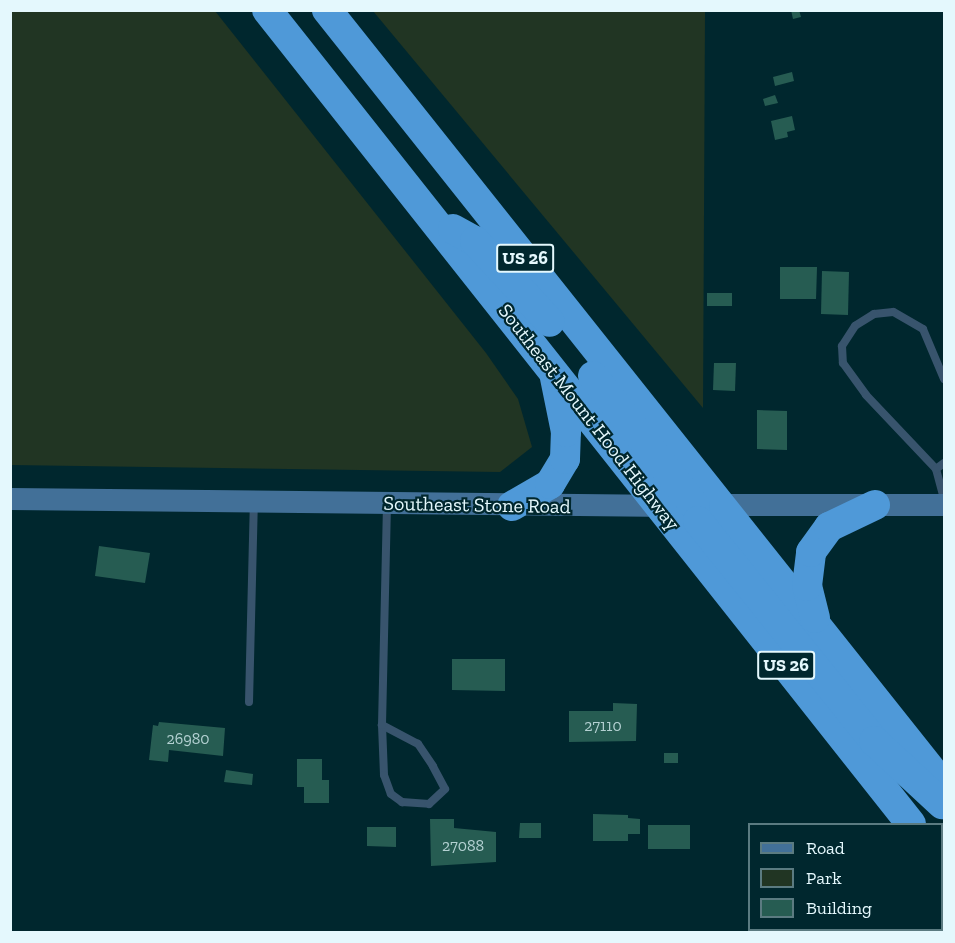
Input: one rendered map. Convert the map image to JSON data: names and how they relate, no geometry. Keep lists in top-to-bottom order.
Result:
{
  "streets": {
    "highway": ["US 26", "Southeast Mount Hood Highway"],
    "street": ["Southeast Stone Road"]
  },
  "crossings": [
    ["Southeast Mount Hood Highway", "Southeast Stone Road"]
  ],
  "house_numbers": ["27110", "26980", "27088"],
  "legend": ["Road", "Park", "Building"]
}
